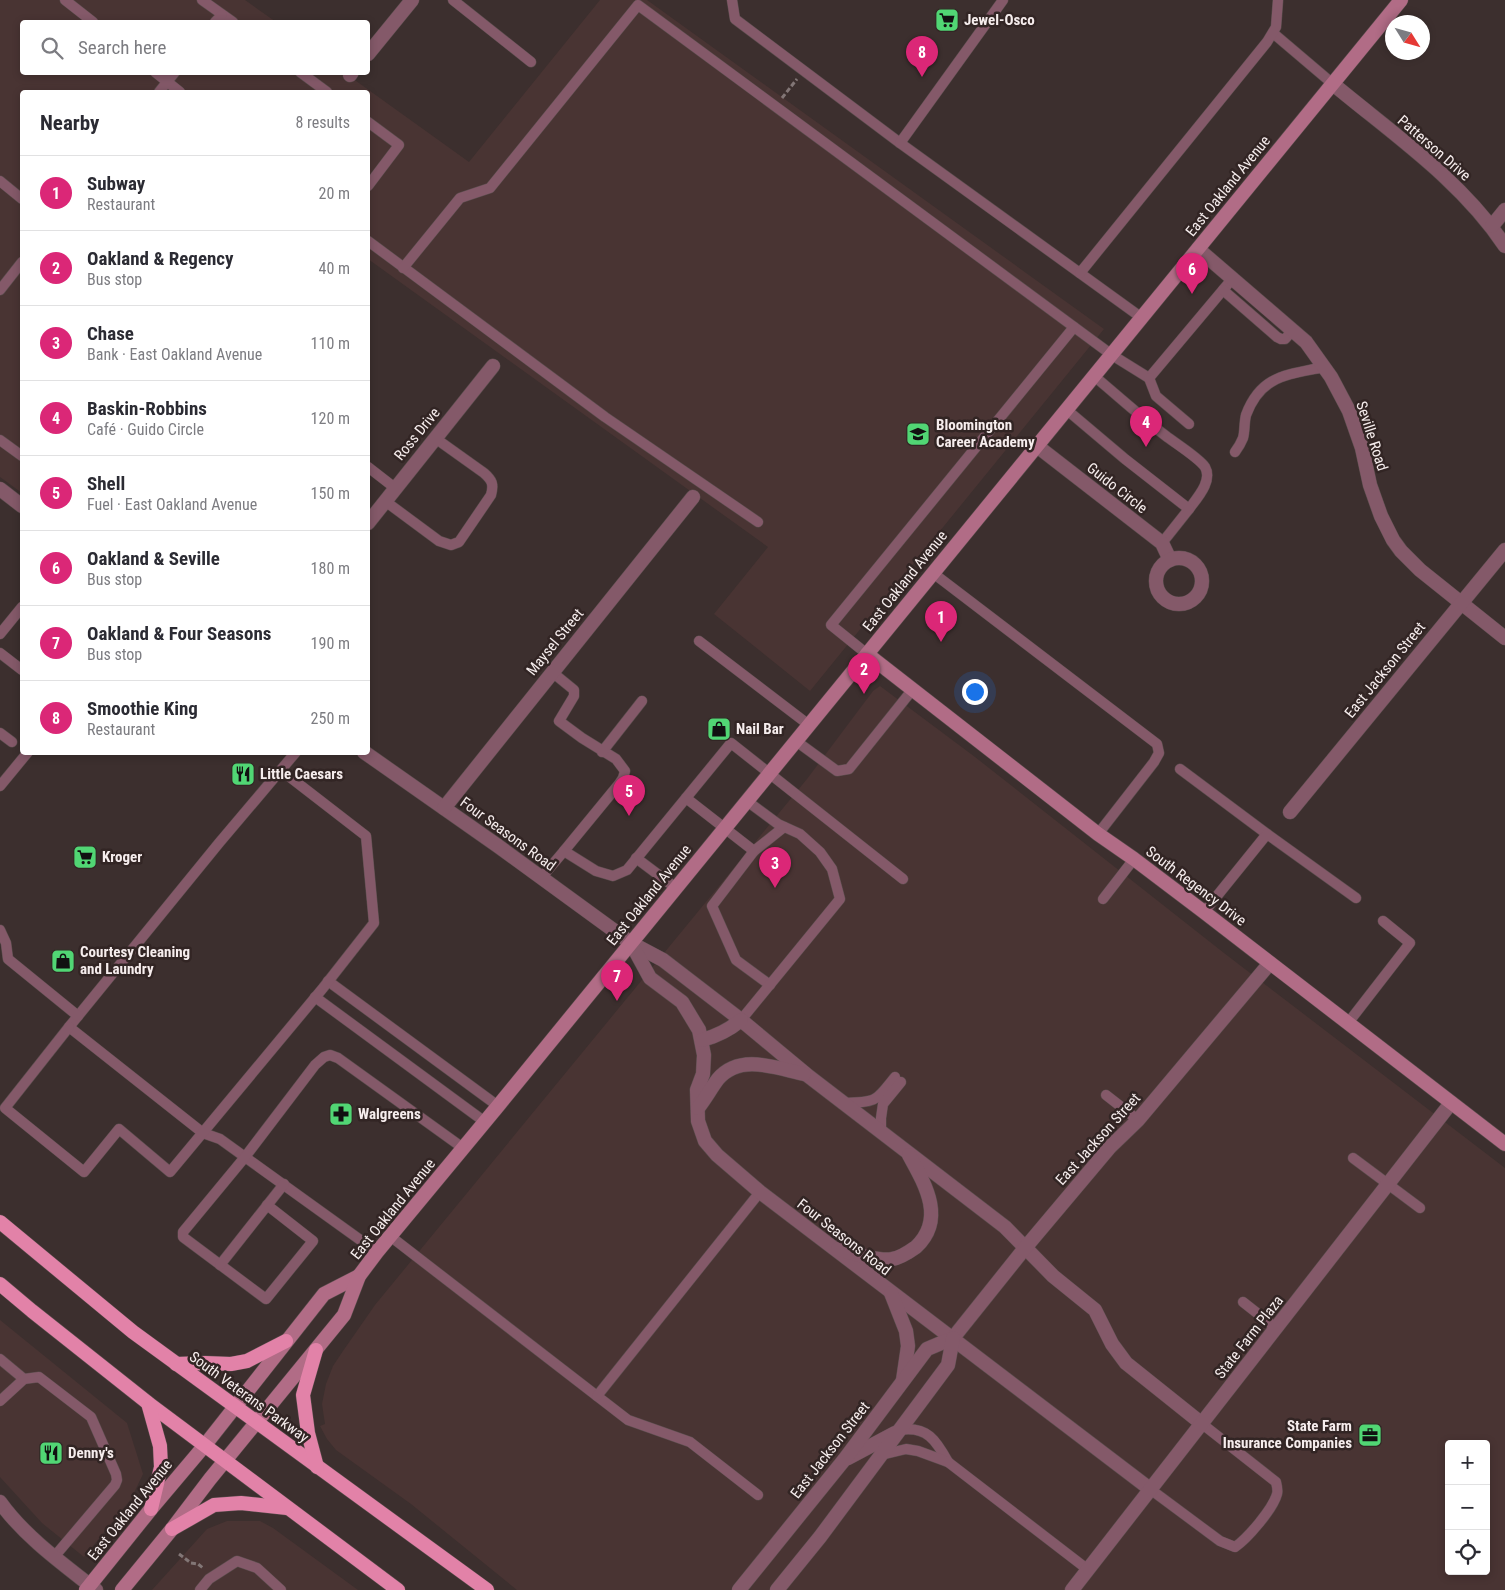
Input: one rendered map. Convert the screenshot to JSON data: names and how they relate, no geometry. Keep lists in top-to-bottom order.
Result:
{
  "streets": {
    "highway": ["South Veterans Parkway"],
    "main road": ["East Oakland Avenue", "South Regency Drive"],
    "street": [
      "Patterson Drive",
      "Ross Drive",
      "Seville Road",
      "Guido Circle",
      "Maysel Street",
      "East Jackson Street",
      "Four Seasons Road",
      "State Farm Plaza"
    ]
  },
  "crossings": [
    ["Patterson Drive", "East Oakland Avenue"],
    ["East Oakland Avenue", "Seville Road"],
    ["East Oakland Avenue", "Guido Circle"],
    ["East Oakland Avenue", "Four Seasons Road"],
    ["East Oakland Avenue", "South Regency Drive"],
    ["East Oakland Avenue", "South Veterans Parkway"],
    ["Seville Road", "East Jackson Street"],
    ["Maysel Street", "Four Seasons Road"],
    ["East Jackson Street", "Four Seasons Road"],
    ["East Jackson Street", "South Regency Drive"],
    ["Four Seasons Road", "State Farm Plaza"],
    ["South Regency Drive", "State Farm Plaza"]
  ],
  "places": {
    "supermarket": ["Jewel-Osco", "Kroger"],
    "school or university": ["Bloomington Career Academy"],
    "shop": ["Nail Bar", "Courtesy Cleaning and Laundry"],
    "restaurant": ["Little Caesars", "Denny's"],
    "pharmacy": ["Walgreens"],
    "office": ["State Farm Insurance Companies"]
  },
  "north": "bottom right",
  "page": {
    "search": "Search here",
    "pins": [
      "8",
      "6",
      "4",
      "1",
      "2",
      "5",
      "3",
      "7"
    ],
    "heading": ["Nearby", "8 results"],
    "list": [
      {
        "mark": "1",
        "name": "Subway",
        "note": "Restaurant",
        "value": "20 m"
      },
      {
        "mark": "2",
        "name": "Oakland & Regency",
        "note": "Bus stop",
        "value": "40 m"
      },
      {
        "mark": "3",
        "name": "Chase",
        "note": "Bank · East Oakland Avenue",
        "value": "110 m"
      },
      {
        "mark": "4",
        "name": "Baskin-Robbins",
        "note": "Café · Guido Circle",
        "value": "120 m"
      },
      {
        "mark": "5",
        "name": "Shell",
        "note": "Fuel · East Oakland Avenue",
        "value": "150 m"
      },
      {
        "mark": "6",
        "name": "Oakland & Seville",
        "note": "Bus stop",
        "value": "180 m"
      },
      {
        "mark": "7",
        "name": "Oakland & Four Seasons",
        "note": "Bus stop",
        "value": "190 m"
      },
      {
        "mark": "8",
        "name": "Smoothie King",
        "note": "Restaurant",
        "value": "250 m"
      }
    ],
    "map_buttons": ["+", "−"]
  }
}
